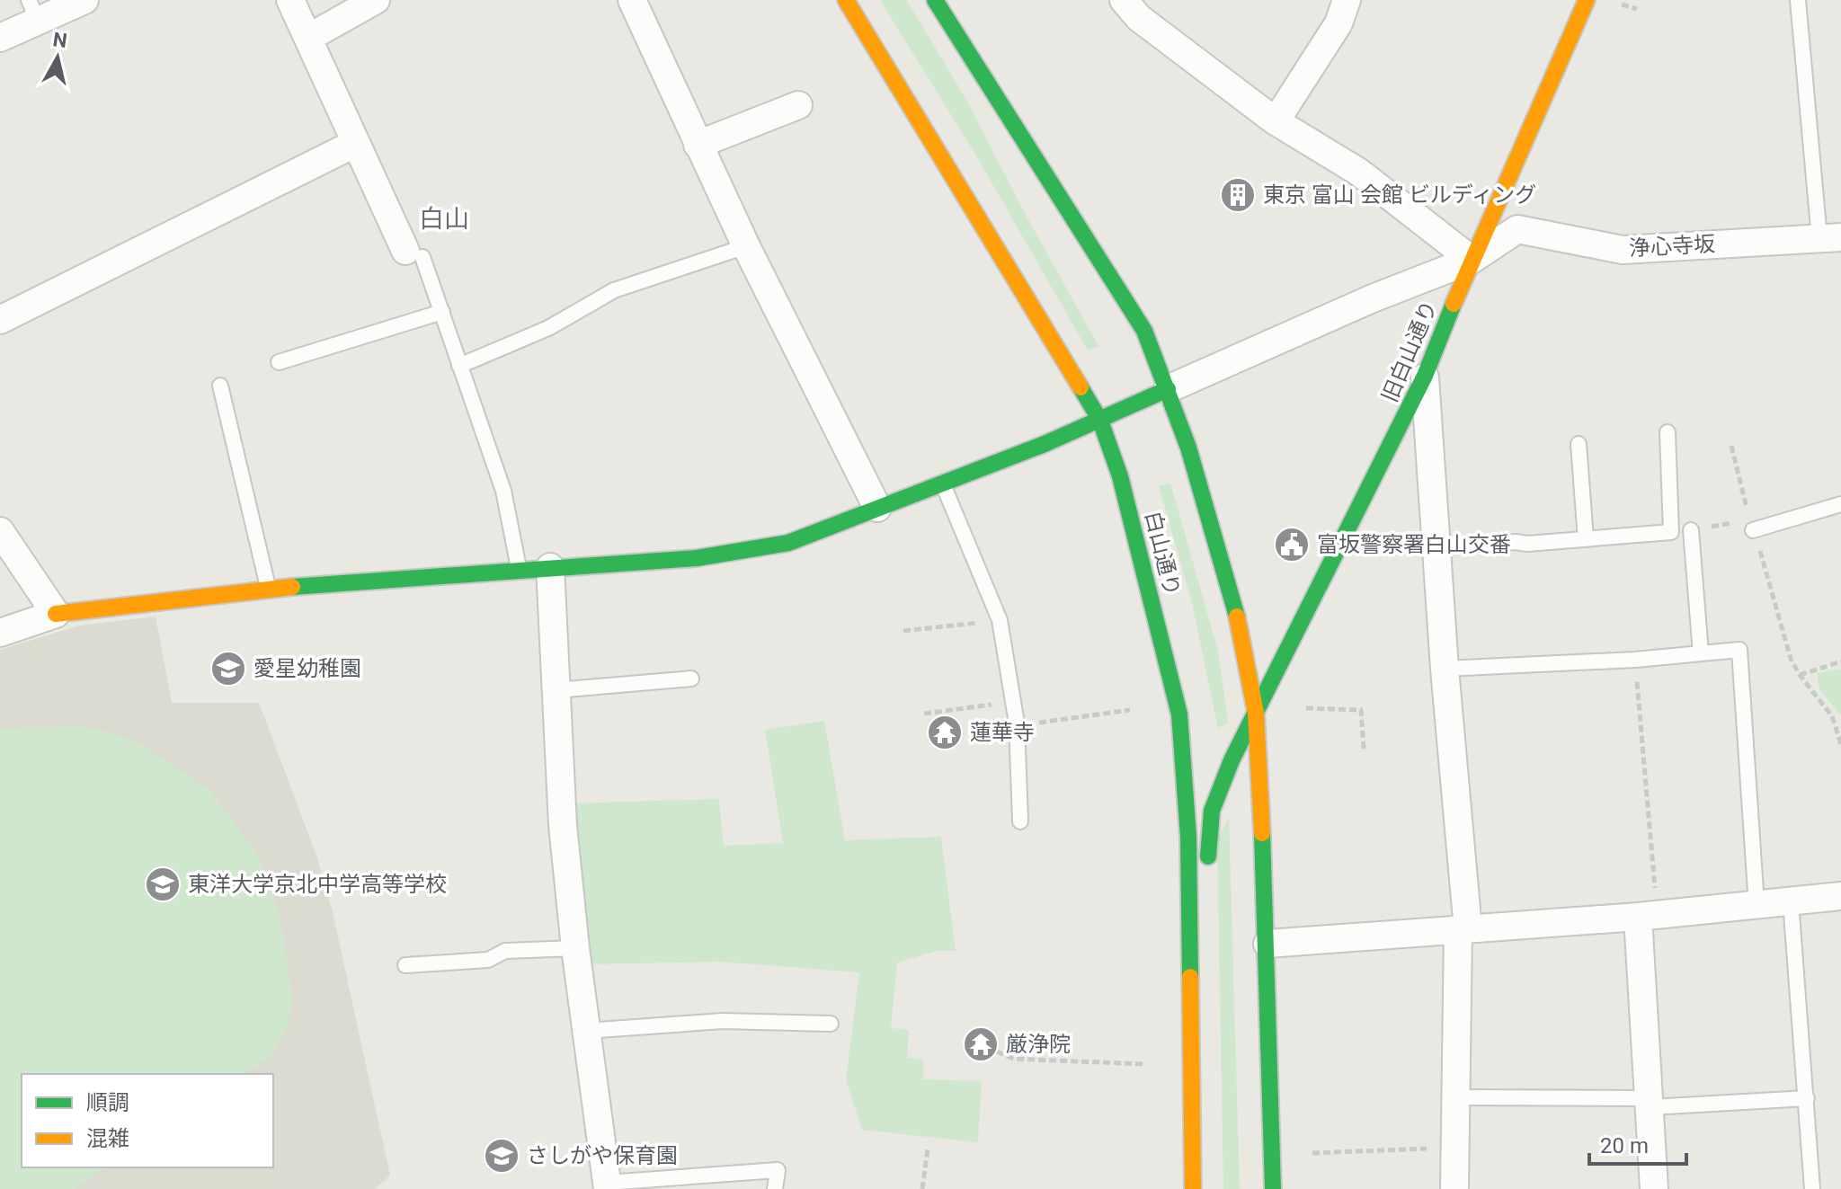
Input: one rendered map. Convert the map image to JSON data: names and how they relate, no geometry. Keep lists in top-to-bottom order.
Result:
{
  "streets": {
    "main road": ["旧白山通り", "白山通り"],
    "street": ["浄心寺坂"]
  },
  "crossings": [
    ["浄心寺坂", "旧白山通り"]
  ],
  "districts": ["白山"],
  "places": {
    "building": ["東京 富山 会館 ビルディング"],
    "public building": ["富坂警察署白山交番"],
    "school or university": ["愛星幼稚園", "東洋大学京北中学高等学校", "さしがや保育園"],
    "temple": ["蓮華寺", "厳浄院"]
  },
  "legend": ["順調", "混雑"],
  "scale_bar": "20 m",
  "north": "top"
}
